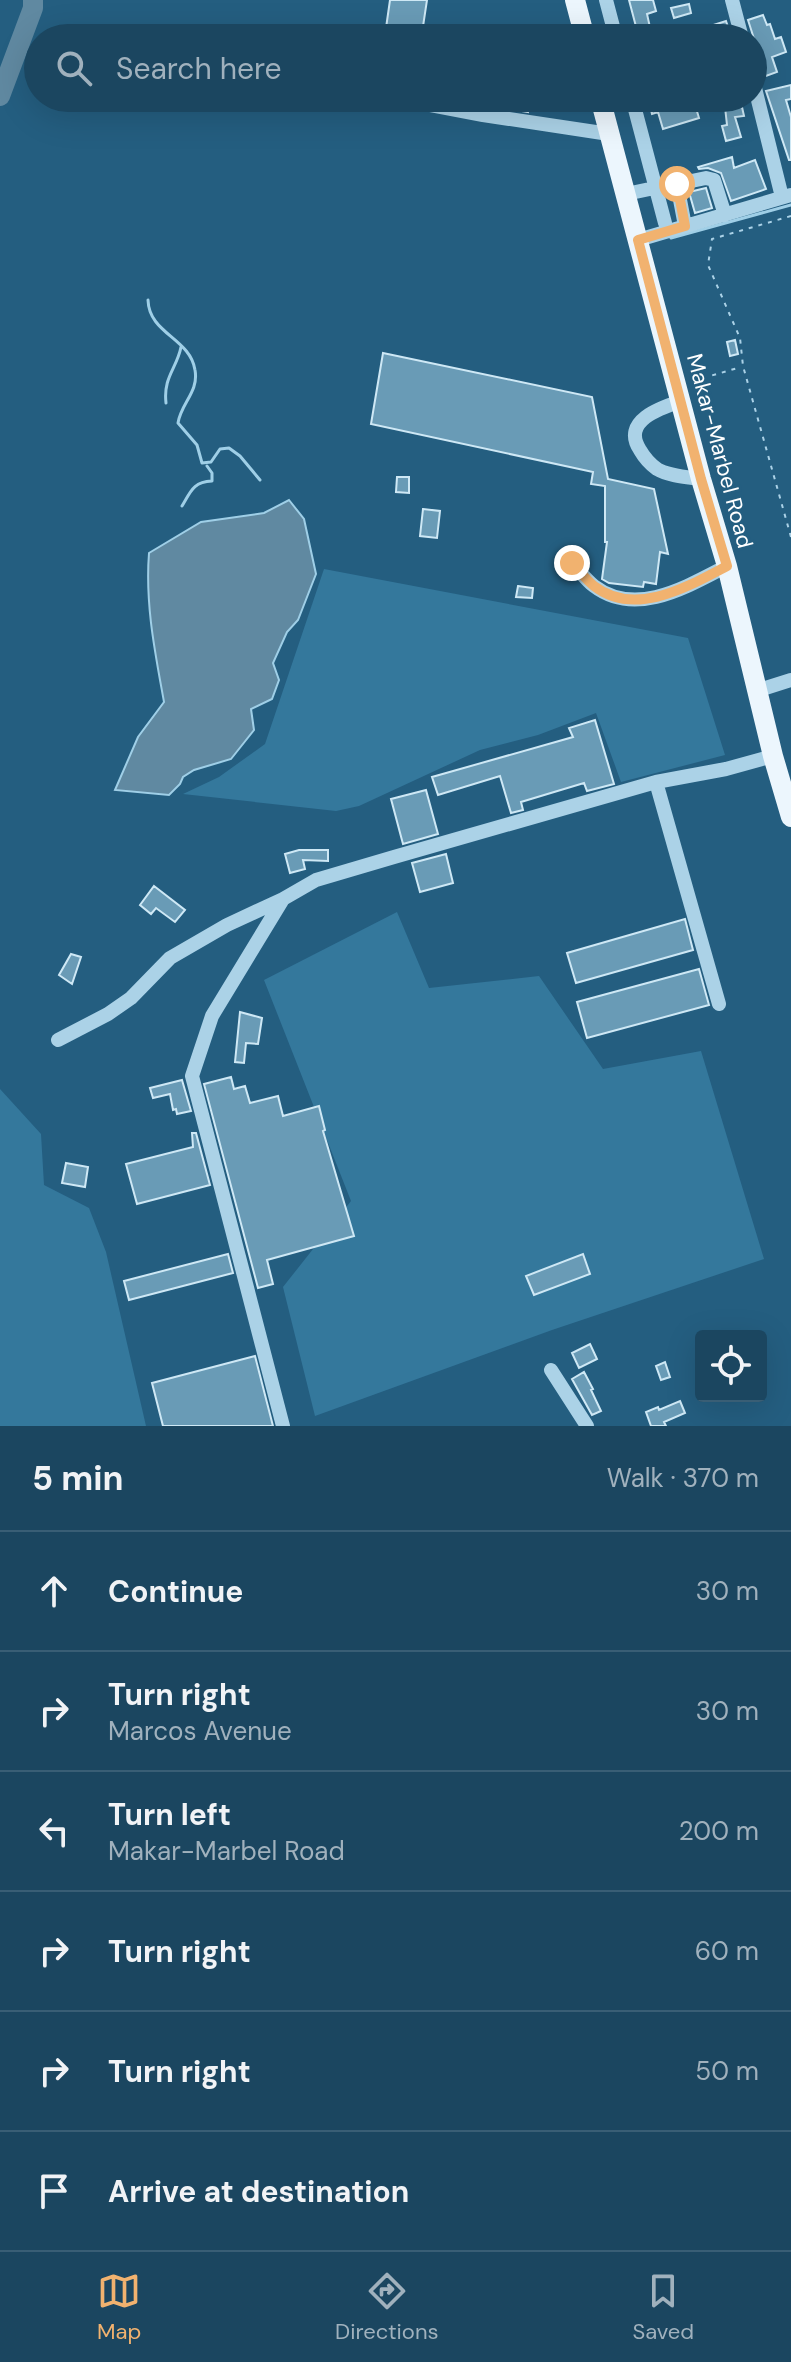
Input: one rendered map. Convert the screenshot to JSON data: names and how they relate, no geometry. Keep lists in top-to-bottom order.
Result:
{
  "streets": {
    "main road": ["Makar-Marbel Road"]
  },
  "page": {
    "search": "Search here",
    "heading": ["5 min", "Walk · 370 m"],
    "list": [
      ["Continue", "30 m"],
      ["Turn right", "Marcos Avenue", "30 m"],
      ["Turn left", "Makar-Marbel Road", "200 m"],
      ["Turn right", "60 m"],
      ["Turn right", "50 m"],
      "Arrive at destination"
    ],
    "nav": ["Map", "Directions", "Saved"]
  }
}
